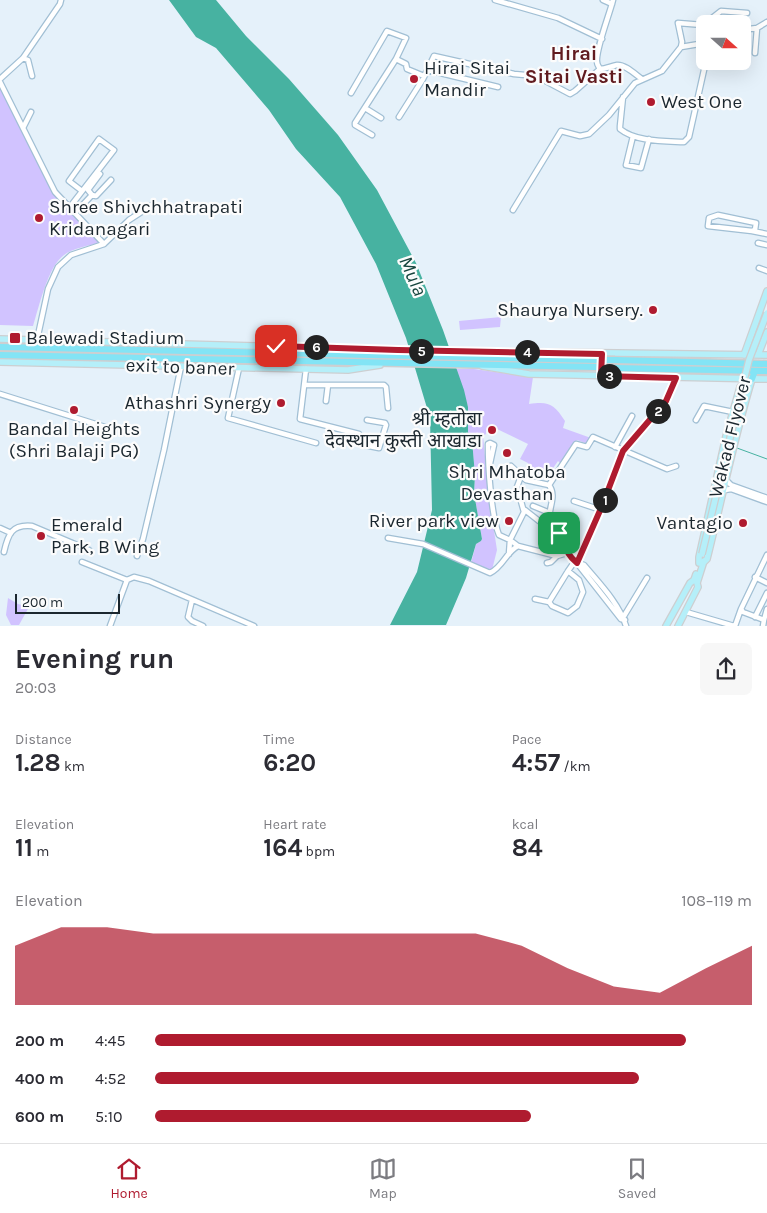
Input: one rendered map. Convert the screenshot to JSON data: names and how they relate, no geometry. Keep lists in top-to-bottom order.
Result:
{
  "streets": {
    "main road": ["exit to baner", "Wakad Flyover"]
  },
  "districts": ["Hirai Sitai Vasti"],
  "water": ["Mula"],
  "places": {
    "other": [
      "Hirai Sitai Mandir",
      "West One",
      "Shree Shivchhatrapati Kridanagari",
      "Shaurya Nursery.",
      "Athashri Synergy",
      "Bandal Heights (Shri Balaji PG)",
      "श्री म्हतोबा देवस्थान कुस्ती आखाडा",
      "Shri Mhatoba Devasthan",
      "River park view",
      "Vantagio",
      "Emerald Park, B Wing"
    ],
    "transit": ["Balewadi Stadium"]
  },
  "scale_bar": "200 m",
  "north": "right",
  "page": {
    "pins": [
      "6",
      "5",
      "4",
      "3",
      "2",
      "1"
    ],
    "scale": "200 m",
    "heading": ["Evening run", "20:03"],
    "stats": [
      ["Distance", "1.28 km"],
      ["Time", "6:20"],
      ["Pace", "4:57 /km"],
      ["Elevation", "11 m"],
      ["Heart rate", "164 bpm"],
      ["kcal", "84"]
    ],
    "chart": ["Elevation", "108–119 m"],
    "list": [
      {
        "name": "200 m",
        "note": "4:45"
      },
      {
        "name": "400 m",
        "note": "4:52"
      },
      {
        "name": "600 m",
        "note": "5:10"
      }
    ],
    "tabs": ["Home", "Map", "Saved"]
  }
}
